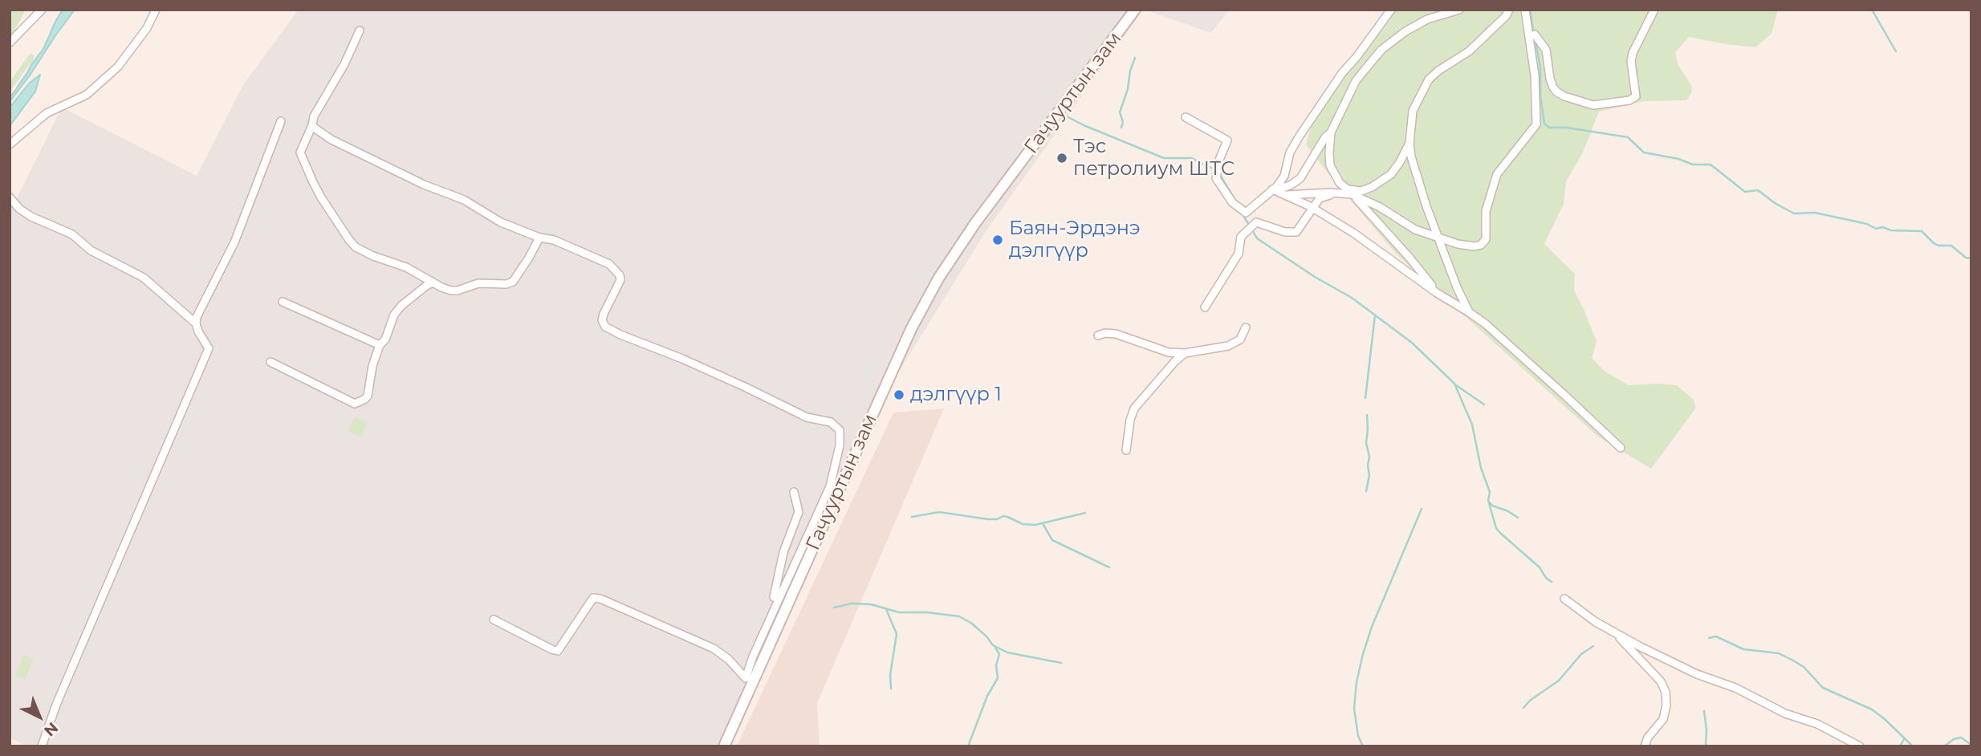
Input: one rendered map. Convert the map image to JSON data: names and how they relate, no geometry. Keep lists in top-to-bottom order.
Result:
{
  "streets": {
    "main road": ["Гачууртын зам"]
  },
  "places": ["Тэс петролиум ШТС", "Баян-Эрдэнэ дэлгүүр", "дэлгүүр 1"],
  "north": "bottom right"
}
